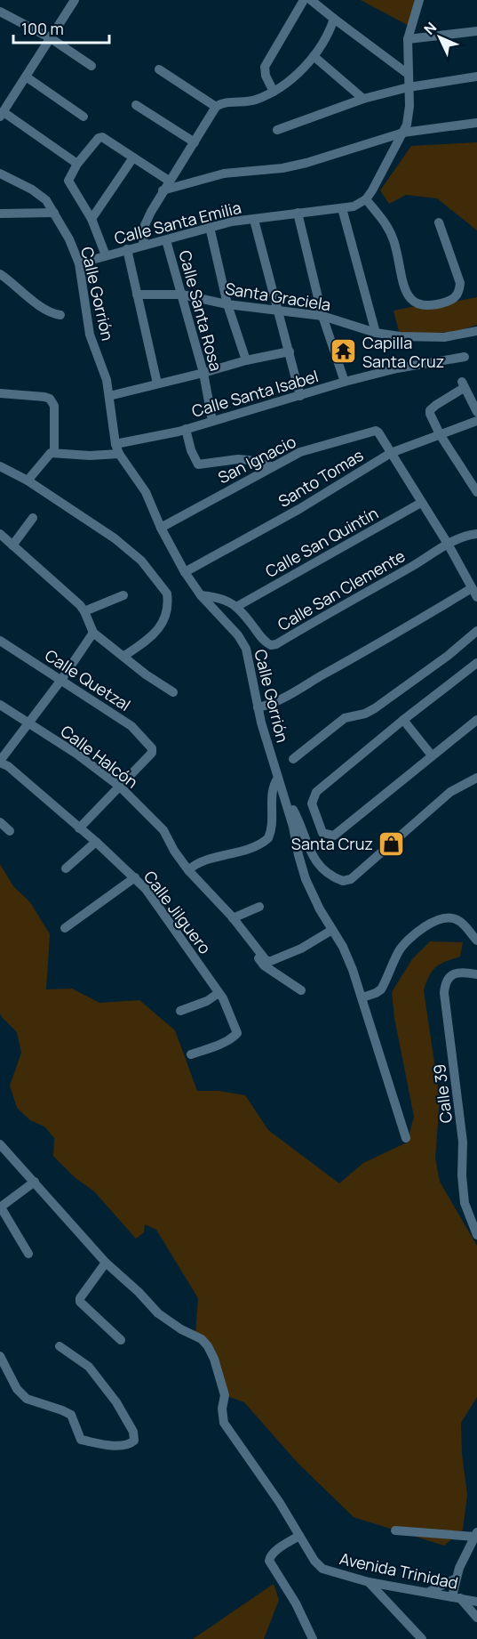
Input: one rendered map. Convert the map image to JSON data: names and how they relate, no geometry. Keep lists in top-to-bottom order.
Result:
{
  "streets": {
    "street": [
      "Calle Santa Emilia",
      "Calle Gorrión",
      "Santa Graciela",
      "Calle Santa Rosa",
      "Calle Santa Isabel",
      "San Ignacio",
      "Santo Tomas",
      "Calle San Quintín",
      "Calle San Clemente",
      "Calle Quetzal",
      "Calle Halcón",
      "Calle Jilguero",
      "Calle 39",
      "Avenida Trinidad"
    ]
  },
  "crossings": [
    ["Calle Santa Emilia", "Calle Gorrión"],
    ["Calle Santa Emilia", "Calle Santa Rosa"],
    ["Calle Gorrión", "Calle Santa Isabel"],
    ["Calle Gorrión", "San Ignacio"],
    ["Calle Gorrión", "Santo Tomas"],
    ["Calle Gorrión", "Calle San Clemente"],
    ["Calle Gorrión", "Calle Halcón"],
    ["Santa Graciela", "Calle Santa Rosa"],
    ["Calle Santa Rosa", "Calle Santa Isabel"],
    ["San Ignacio", "Santo Tomas"],
    ["Calle San Quintín", "Calle San Clemente"],
    ["Calle Quetzal", "Calle Halcón"]
  ],
  "places": {
    "temple": ["Capilla Santa Cruz"],
    "shop": ["Santa Cruz"]
  },
  "scale_bar": "100 m",
  "north": "top left"
}
